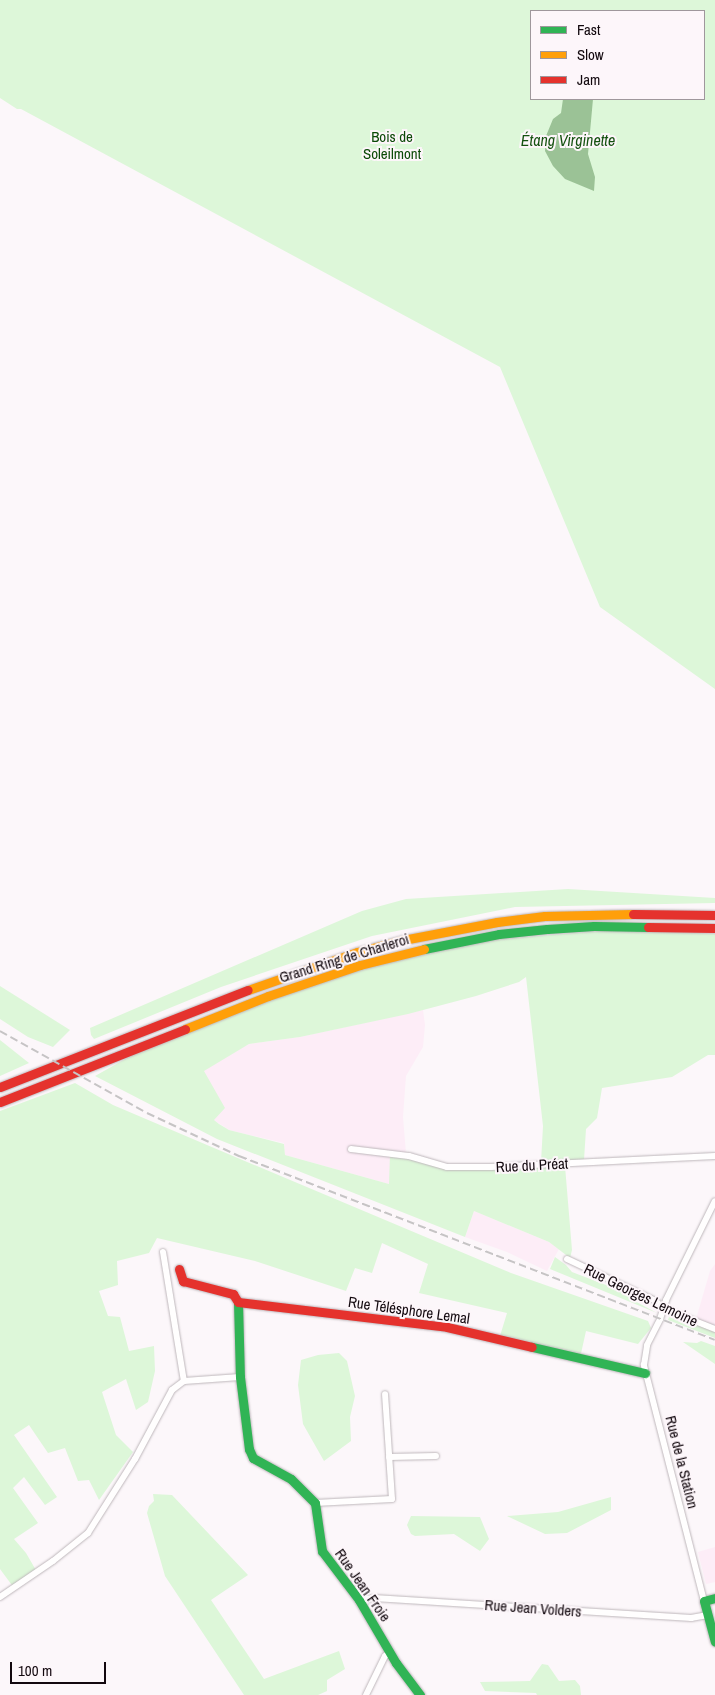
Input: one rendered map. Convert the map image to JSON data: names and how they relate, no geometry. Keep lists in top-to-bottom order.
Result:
{
  "streets": {
    "main road": [
      "Grand Ring de Charleroi",
      "Rue Télésphore Lemal",
      "Rue de la Station",
      "Rue Jean Froie"
    ],
    "street": ["Rue du Préat", "Rue Georges Lemoine", "Rue Jean Volders"]
  },
  "crossings": [
    ["Rue Georges Lemoine", "Rue de la Station"],
    ["Rue Télésphore Lemal", "Rue de la Station"],
    ["Rue de la Station", "Rue Jean Volders"],
    ["Rue Jean Froie", "Rue Jean Volders"]
  ],
  "water": ["Étang Virginette"],
  "parks": ["Bois de Soleilmont"],
  "legend": ["Fast", "Slow", "Jam"],
  "scale_bar": "100 m"
}
